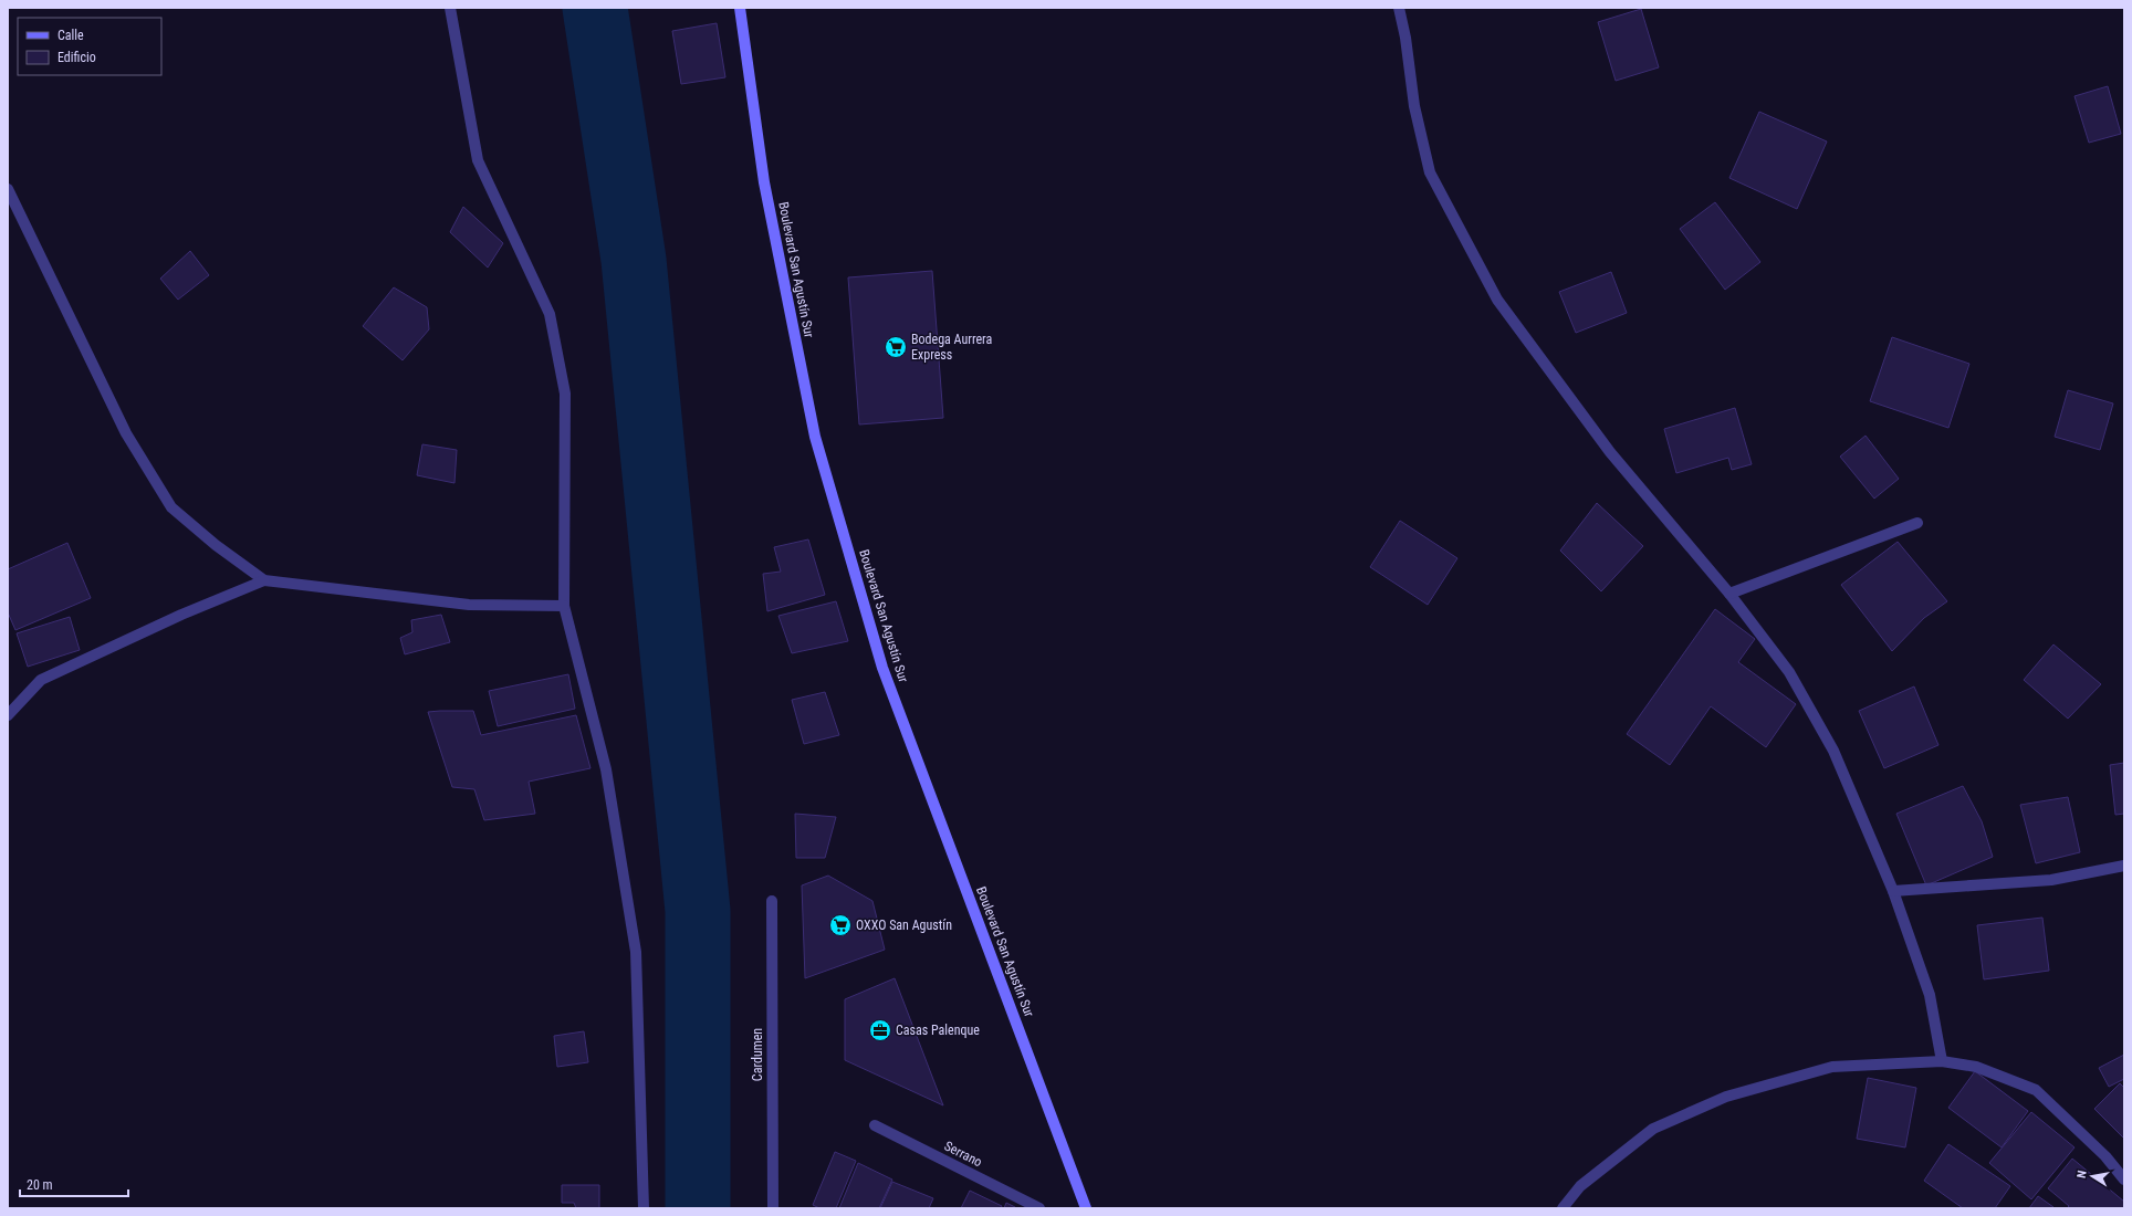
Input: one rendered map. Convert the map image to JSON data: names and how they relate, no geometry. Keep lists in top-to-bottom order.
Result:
{
  "streets": {
    "main road": ["Boulevard San Agustín Sur"],
    "street": ["Cardumen", "Serrano"]
  },
  "places": {
    "supermarket": ["Bodega Aurrera Express", "OXXO San Agustín"],
    "office": ["Casas Palenque"]
  },
  "legend": ["Calle", "Edificio"],
  "scale_bar": "20 m",
  "north": "left"
}
